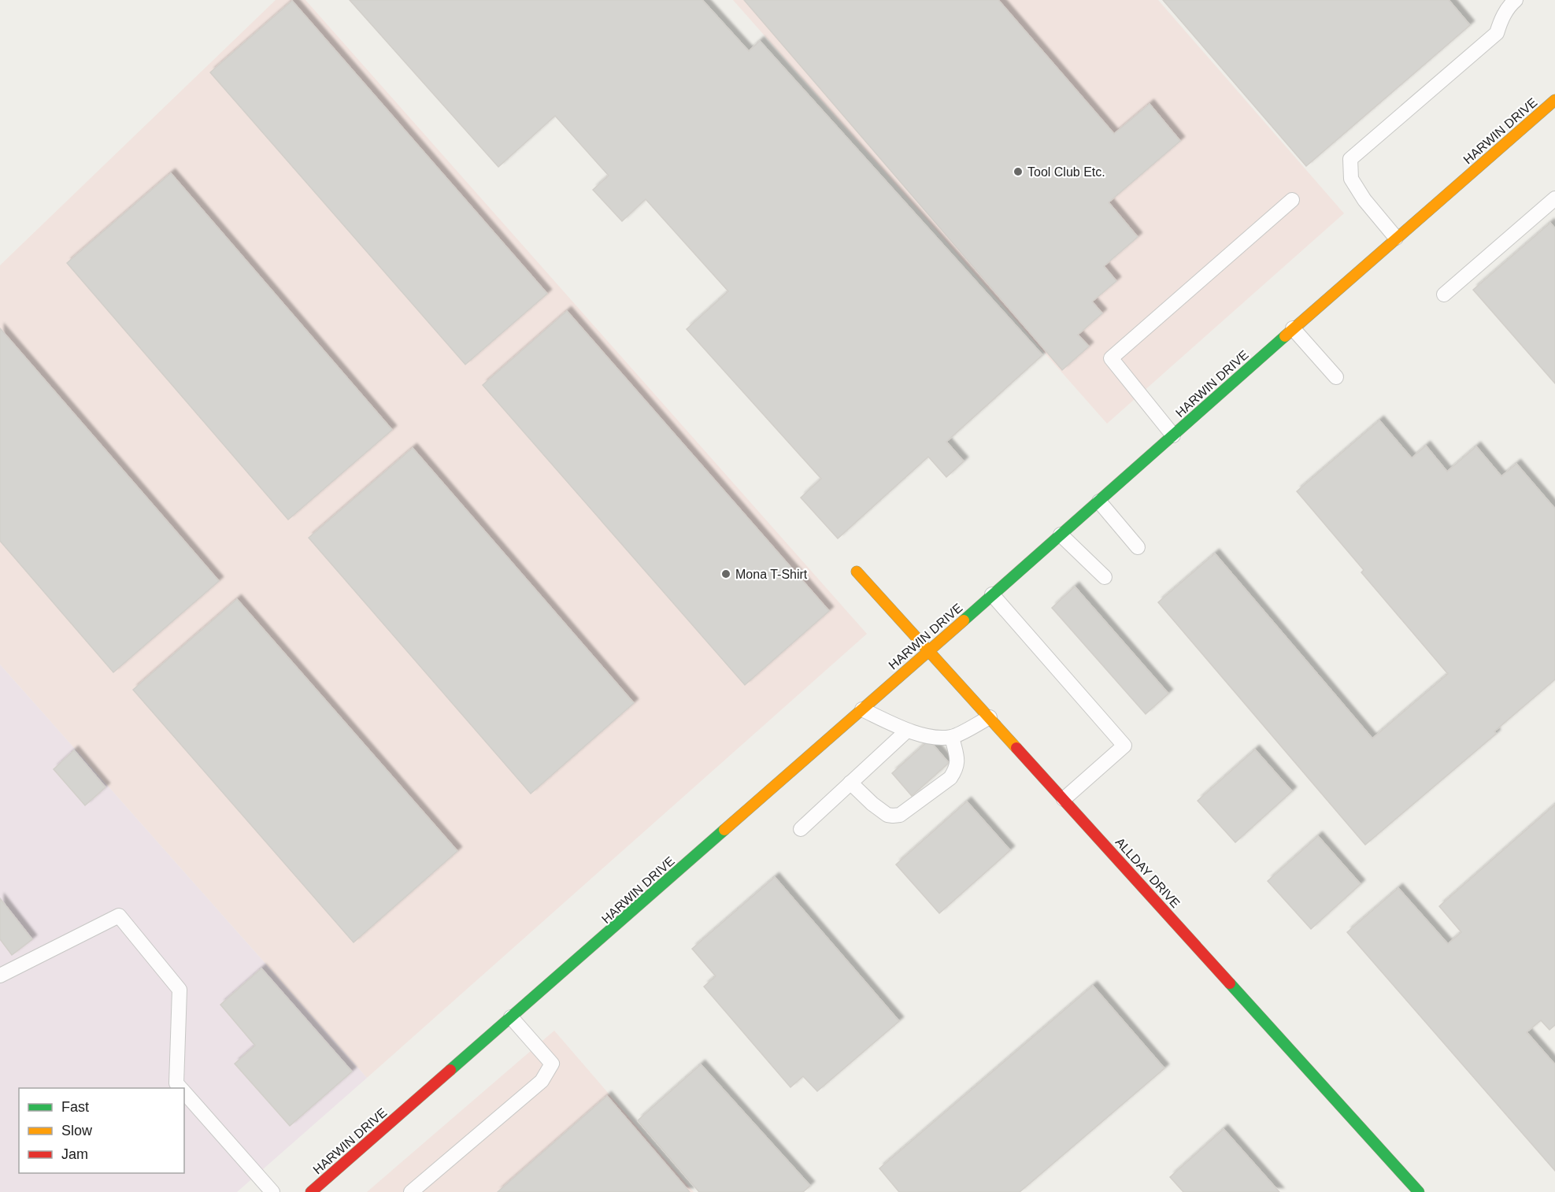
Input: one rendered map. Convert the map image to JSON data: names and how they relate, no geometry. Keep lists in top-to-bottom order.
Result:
{
  "streets": {
    "main road": ["HARWIN DRIVE", "ALLDAY DRIVE"]
  },
  "crossings": [
    ["HARWIN DRIVE", "ALLDAY DRIVE"]
  ],
  "places": ["Tool Club Etc.", "Mona T-Shirt"],
  "legend": ["Fast", "Slow", "Jam"]
}
